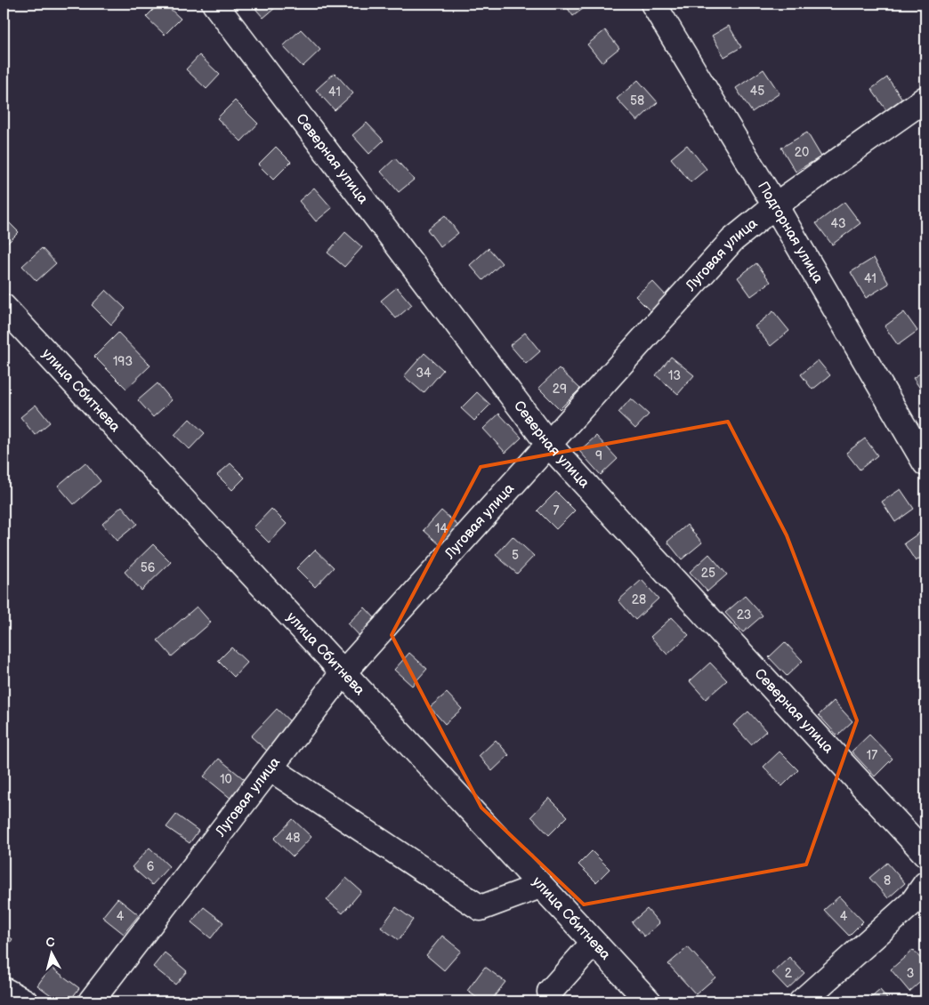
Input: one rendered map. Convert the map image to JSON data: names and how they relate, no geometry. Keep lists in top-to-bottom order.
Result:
{
  "streets": {
    "street": [
      "Северная улица",
      "Подгорная улица",
      "Луговая улица",
      "улица Сбитнева"
    ]
  },
  "crossings": [
    ["Северная улица", "Луговая улица"],
    ["Подгорная улица", "Луговая улица"],
    ["Луговая улица", "улица Сбитнева"]
  ],
  "house_numbers": [
    "45",
    "41",
    "58",
    "20",
    "43",
    "41",
    "193",
    "34",
    "13",
    "29",
    "9",
    "7",
    "14",
    "5",
    "56",
    "25",
    "28",
    "23",
    "17",
    "10",
    "48",
    "6",
    "8",
    "4",
    "4",
    "2",
    "3"
  ],
  "north": "top"
}
